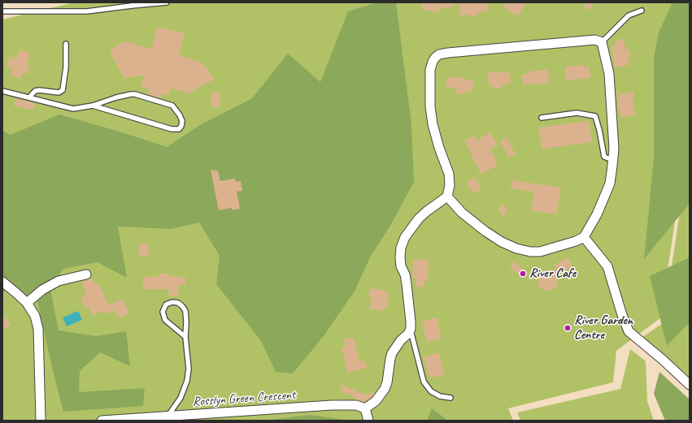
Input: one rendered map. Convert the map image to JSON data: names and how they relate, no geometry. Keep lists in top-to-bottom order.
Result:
{
  "streets": {
    "street": ["Rosslyn Green Crescent"]
  },
  "places": ["River Cafe", "River Garden Centre"]
}
